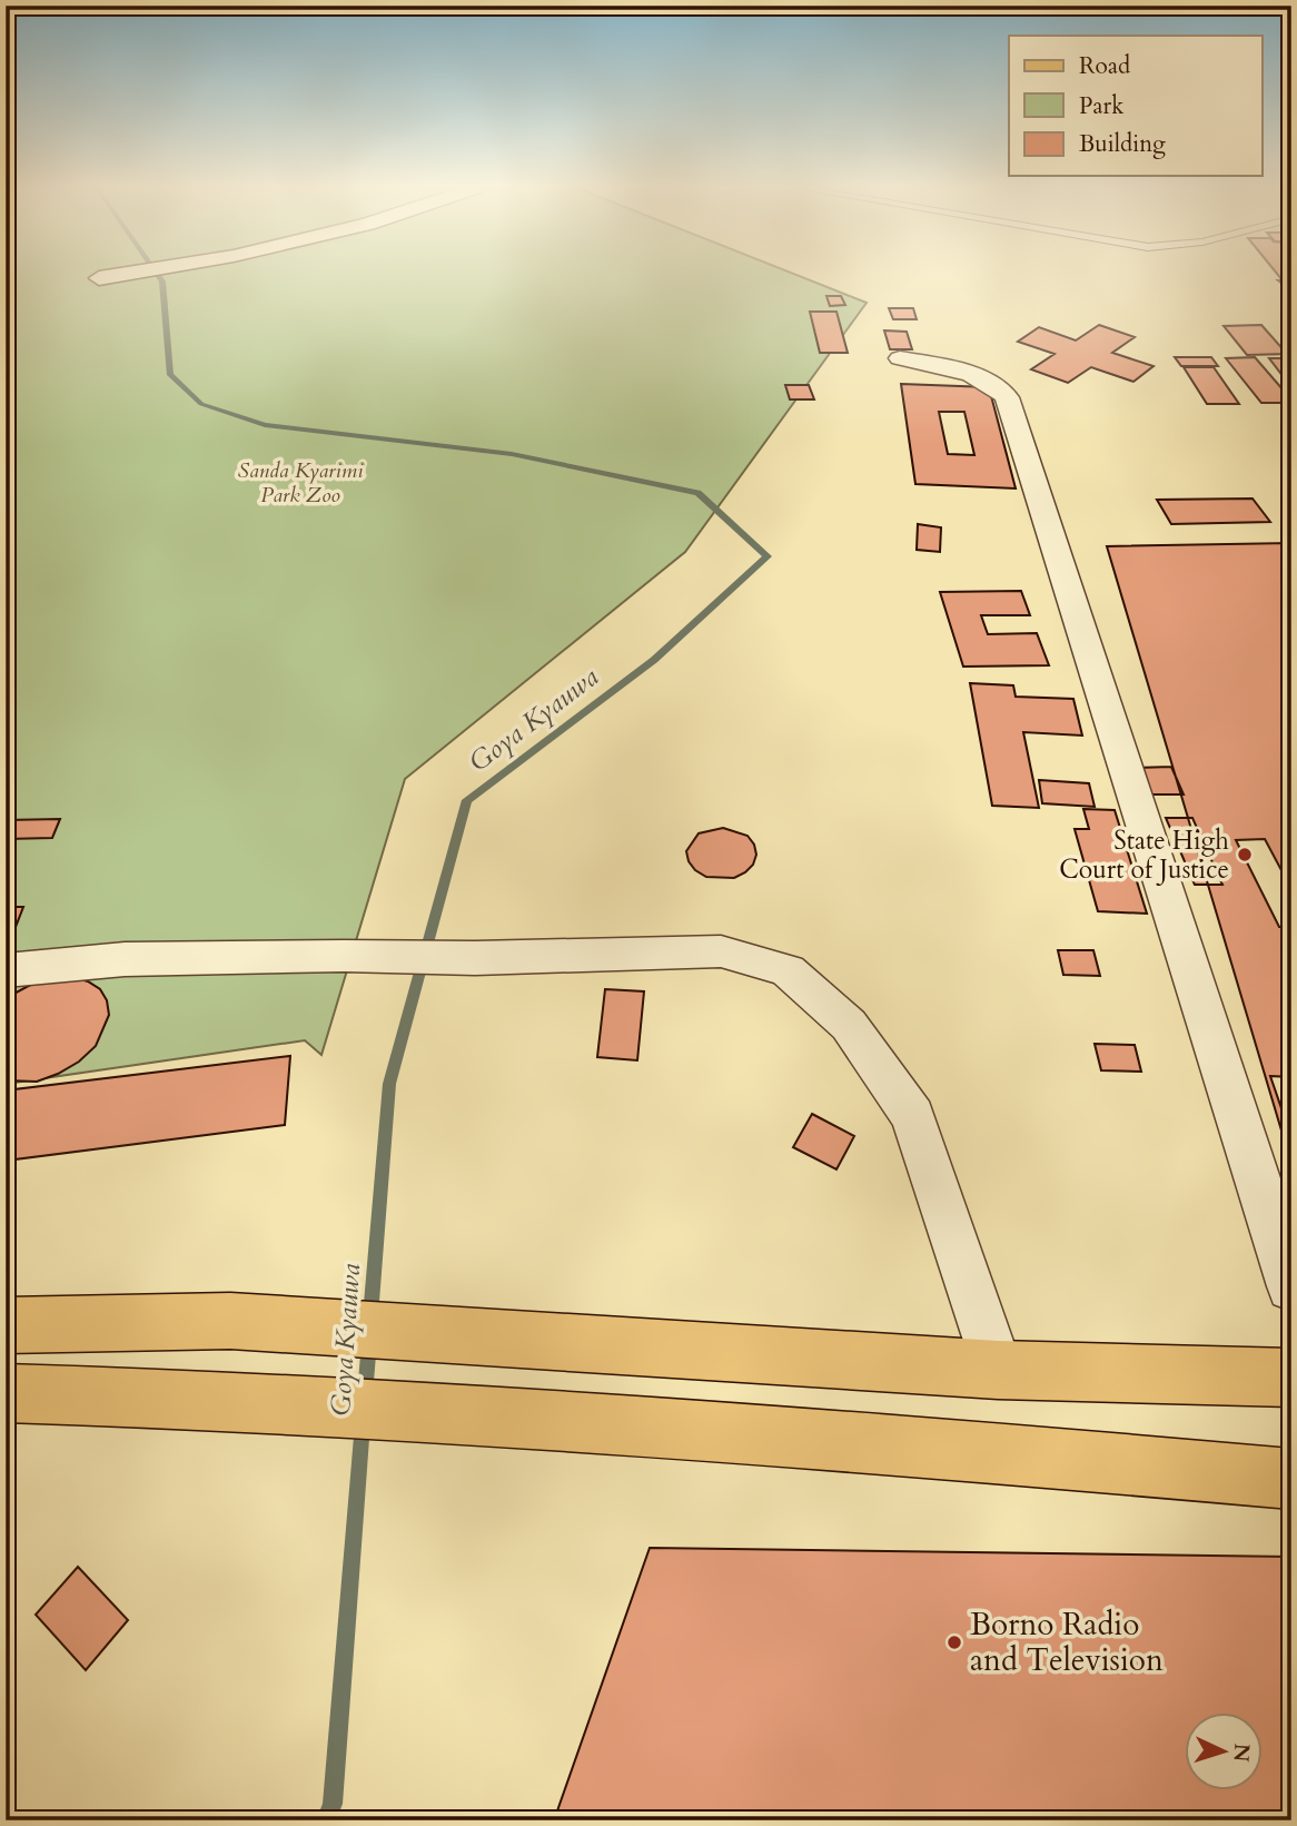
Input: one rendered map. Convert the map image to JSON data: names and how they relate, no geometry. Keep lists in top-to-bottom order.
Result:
{
  "water": ["Goya Kyauwa"],
  "parks": ["Sanda Kyarimi Park Zoo"],
  "places": ["State High Court of Justice", "Borno Radio and Television"],
  "legend": ["Road", "Park", "Building"],
  "north": "right"
}
